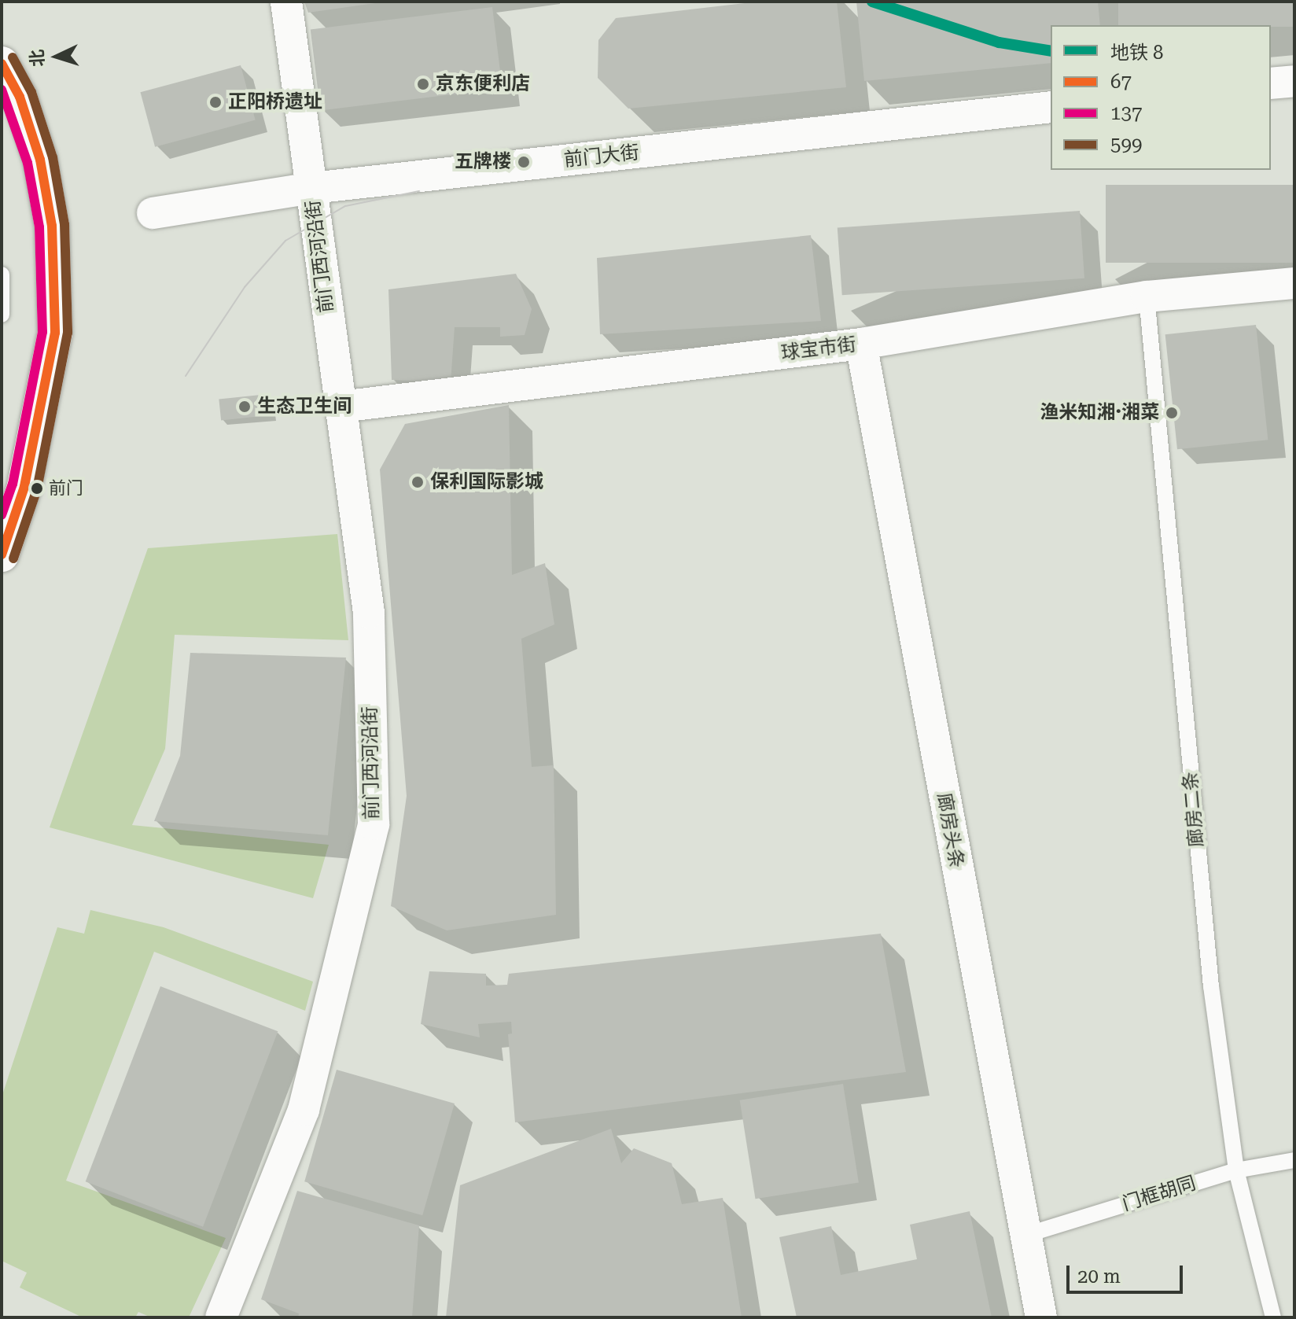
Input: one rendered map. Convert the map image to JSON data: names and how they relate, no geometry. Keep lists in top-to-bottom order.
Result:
{
  "streets": {
    "street": [
      "前门大街",
      "前门西河沿街",
      "球宝市街",
      "廊房头条"
    ],
    "lane": ["廊房二条", "门框胡同"]
  },
  "crossings": [
    ["前门大街", "前门西河沿街"],
    ["前门西河沿街", "球宝市街"],
    ["球宝市街", "廊房二条"],
    ["球宝市街", "廊房头条"],
    ["廊房二条", "门框胡同"],
    ["廊房头条", "门框胡同"]
  ],
  "places": [
    "京东便利店",
    "正阳桥遗址",
    "五牌楼",
    "生态卫生间",
    "渔米知湘·湘菜",
    "保利国际影城",
    "前门"
  ],
  "lines": [
    "metro line 8",
    "transit line 599",
    "transit line 67",
    "transit line 137"
  ],
  "legend": [
    "地铁 8",
    "67",
    "137",
    "599"
  ],
  "scale_bar": "20 m",
  "north": "left"
}
